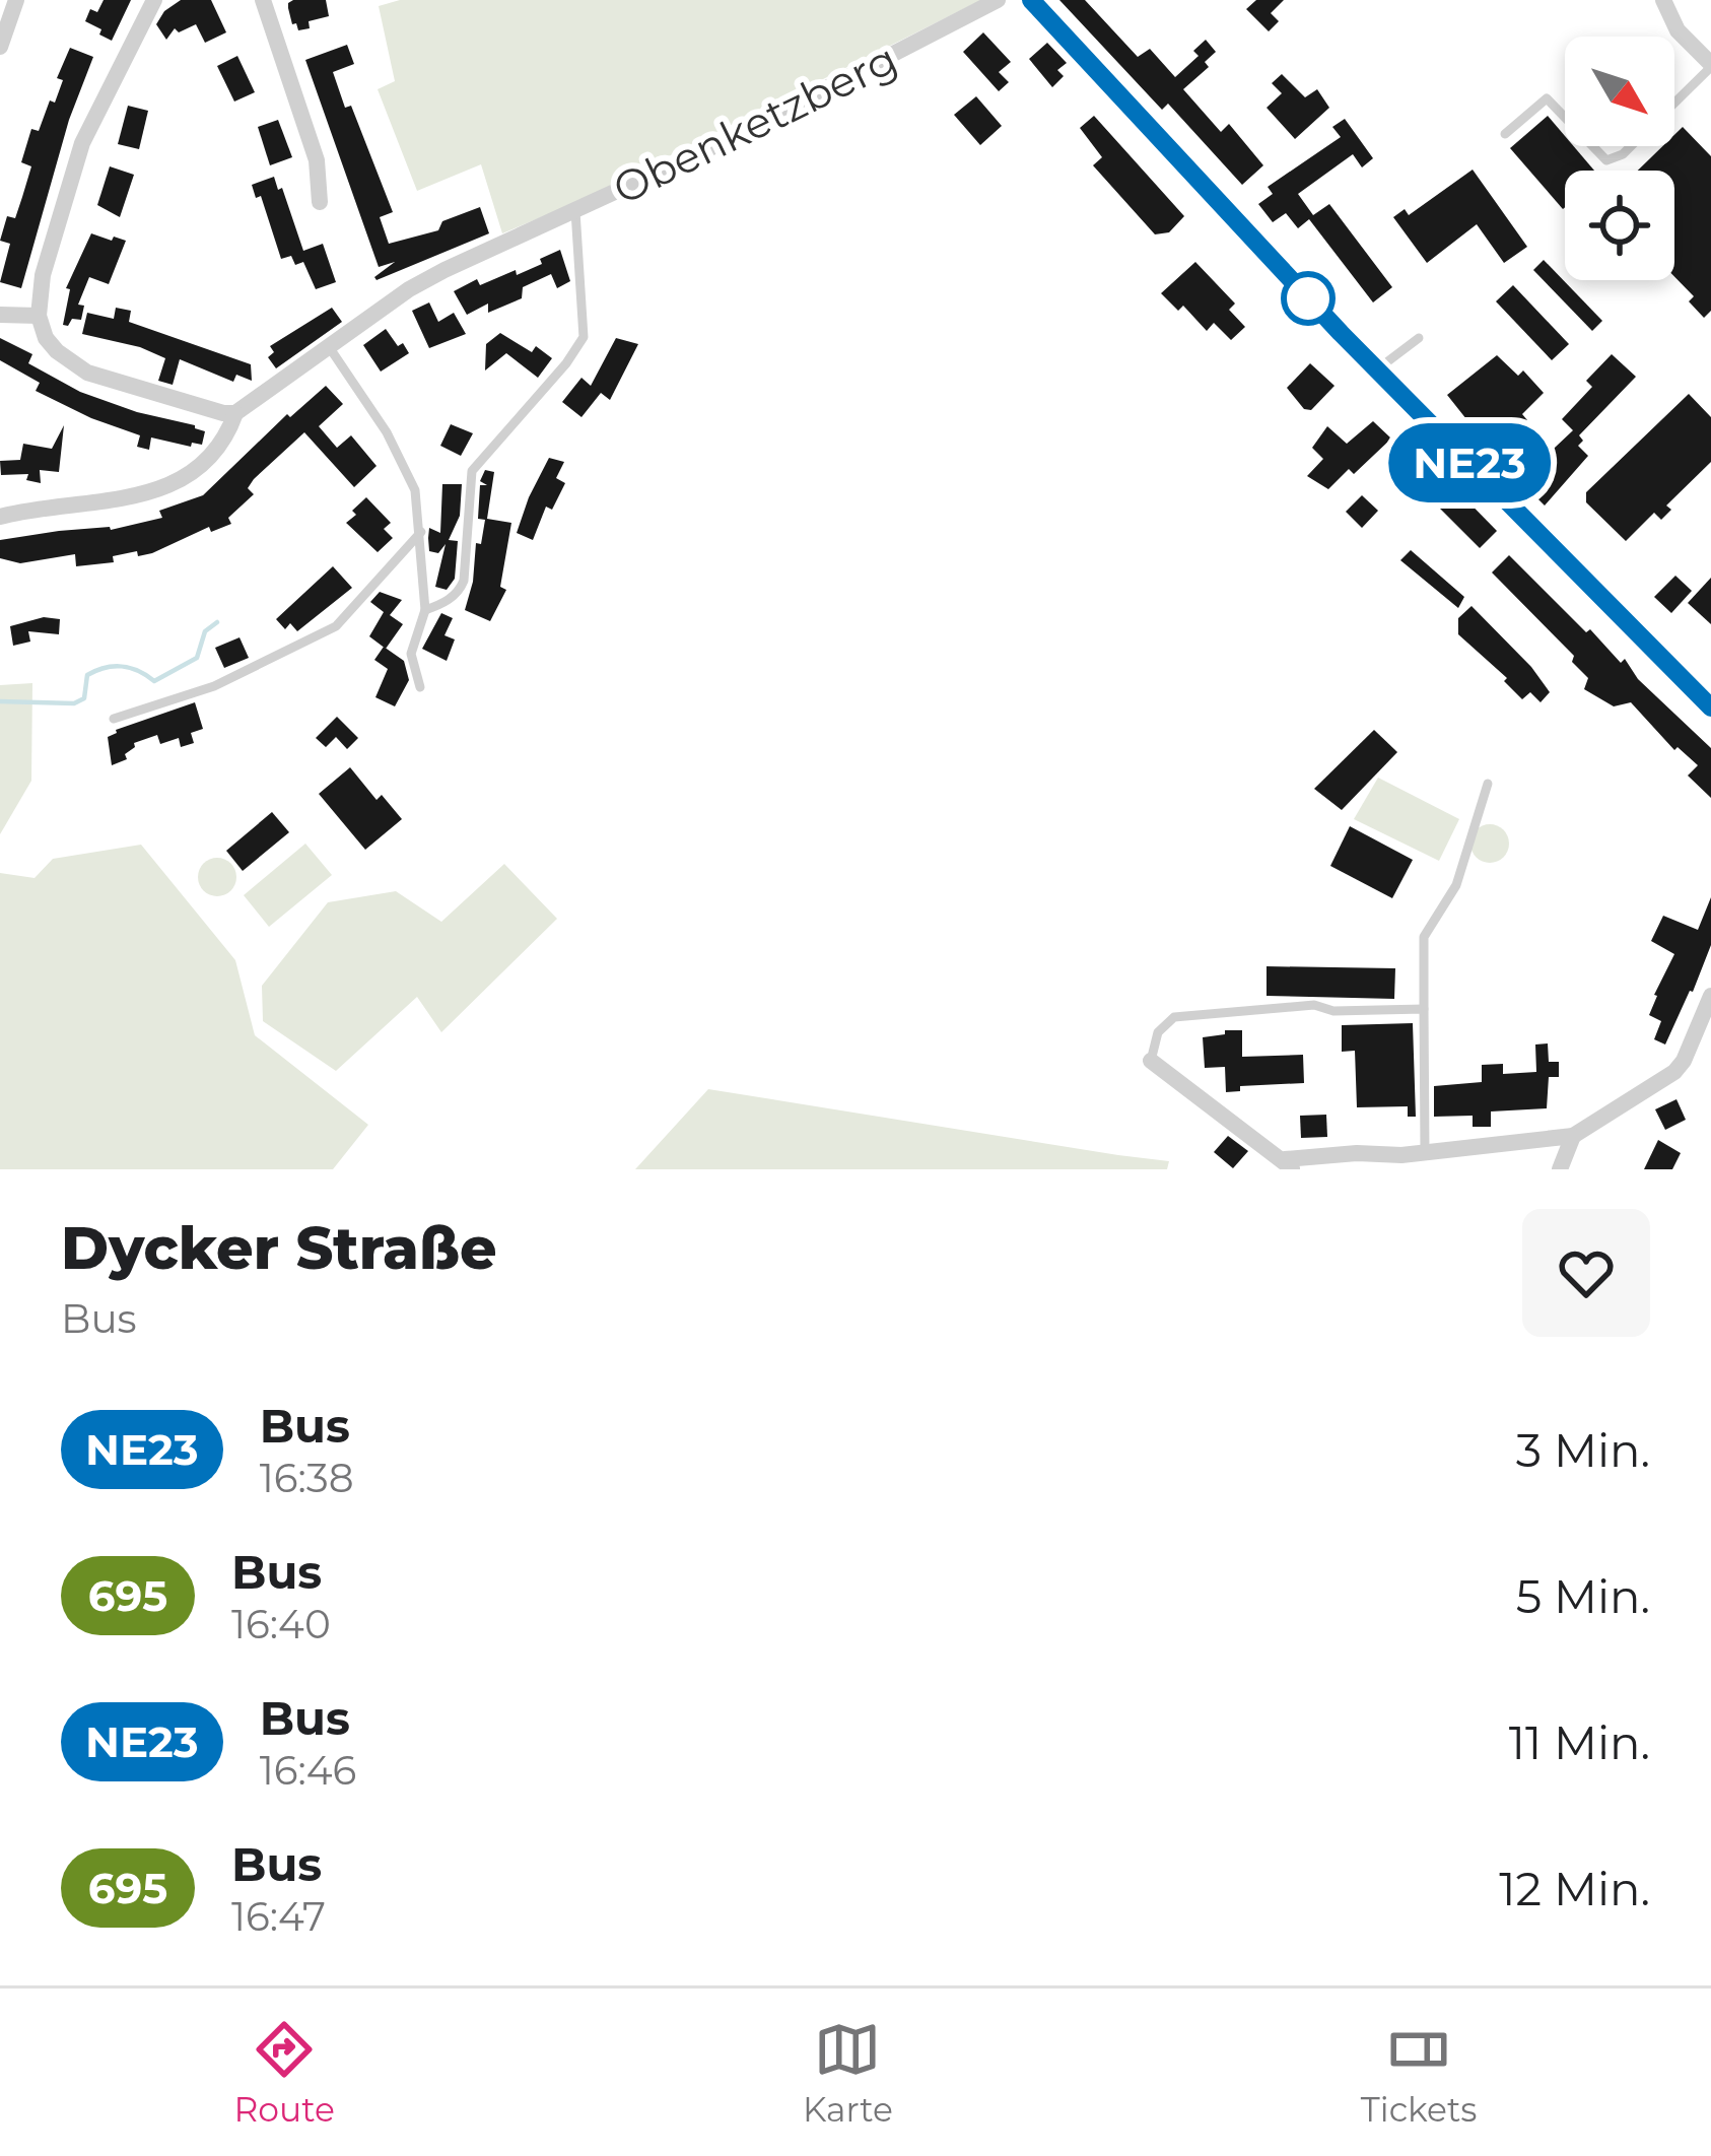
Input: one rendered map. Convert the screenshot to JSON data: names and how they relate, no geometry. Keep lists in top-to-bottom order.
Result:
{
  "streets": {
    "street": ["Obenketzberg"]
  },
  "lines": ["bus line NE23"],
  "north": "bottom right",
  "page": {
    "on_map": "NE23",
    "heading": ["Dycker Straße", "Bus"],
    "list": [
      {
        "mark": "NE23",
        "name": "Bus",
        "note": "16:38",
        "value": "3 Min."
      },
      {
        "mark": "695",
        "name": "Bus",
        "note": "16:40",
        "value": "5 Min."
      },
      {
        "mark": "NE23",
        "name": "Bus",
        "note": "16:46",
        "value": "11 Min."
      },
      {
        "mark": "695",
        "name": "Bus",
        "note": "16:47",
        "value": "12 Min."
      }
    ],
    "tabs": ["Route", "Karte", "Tickets"]
  }
}
